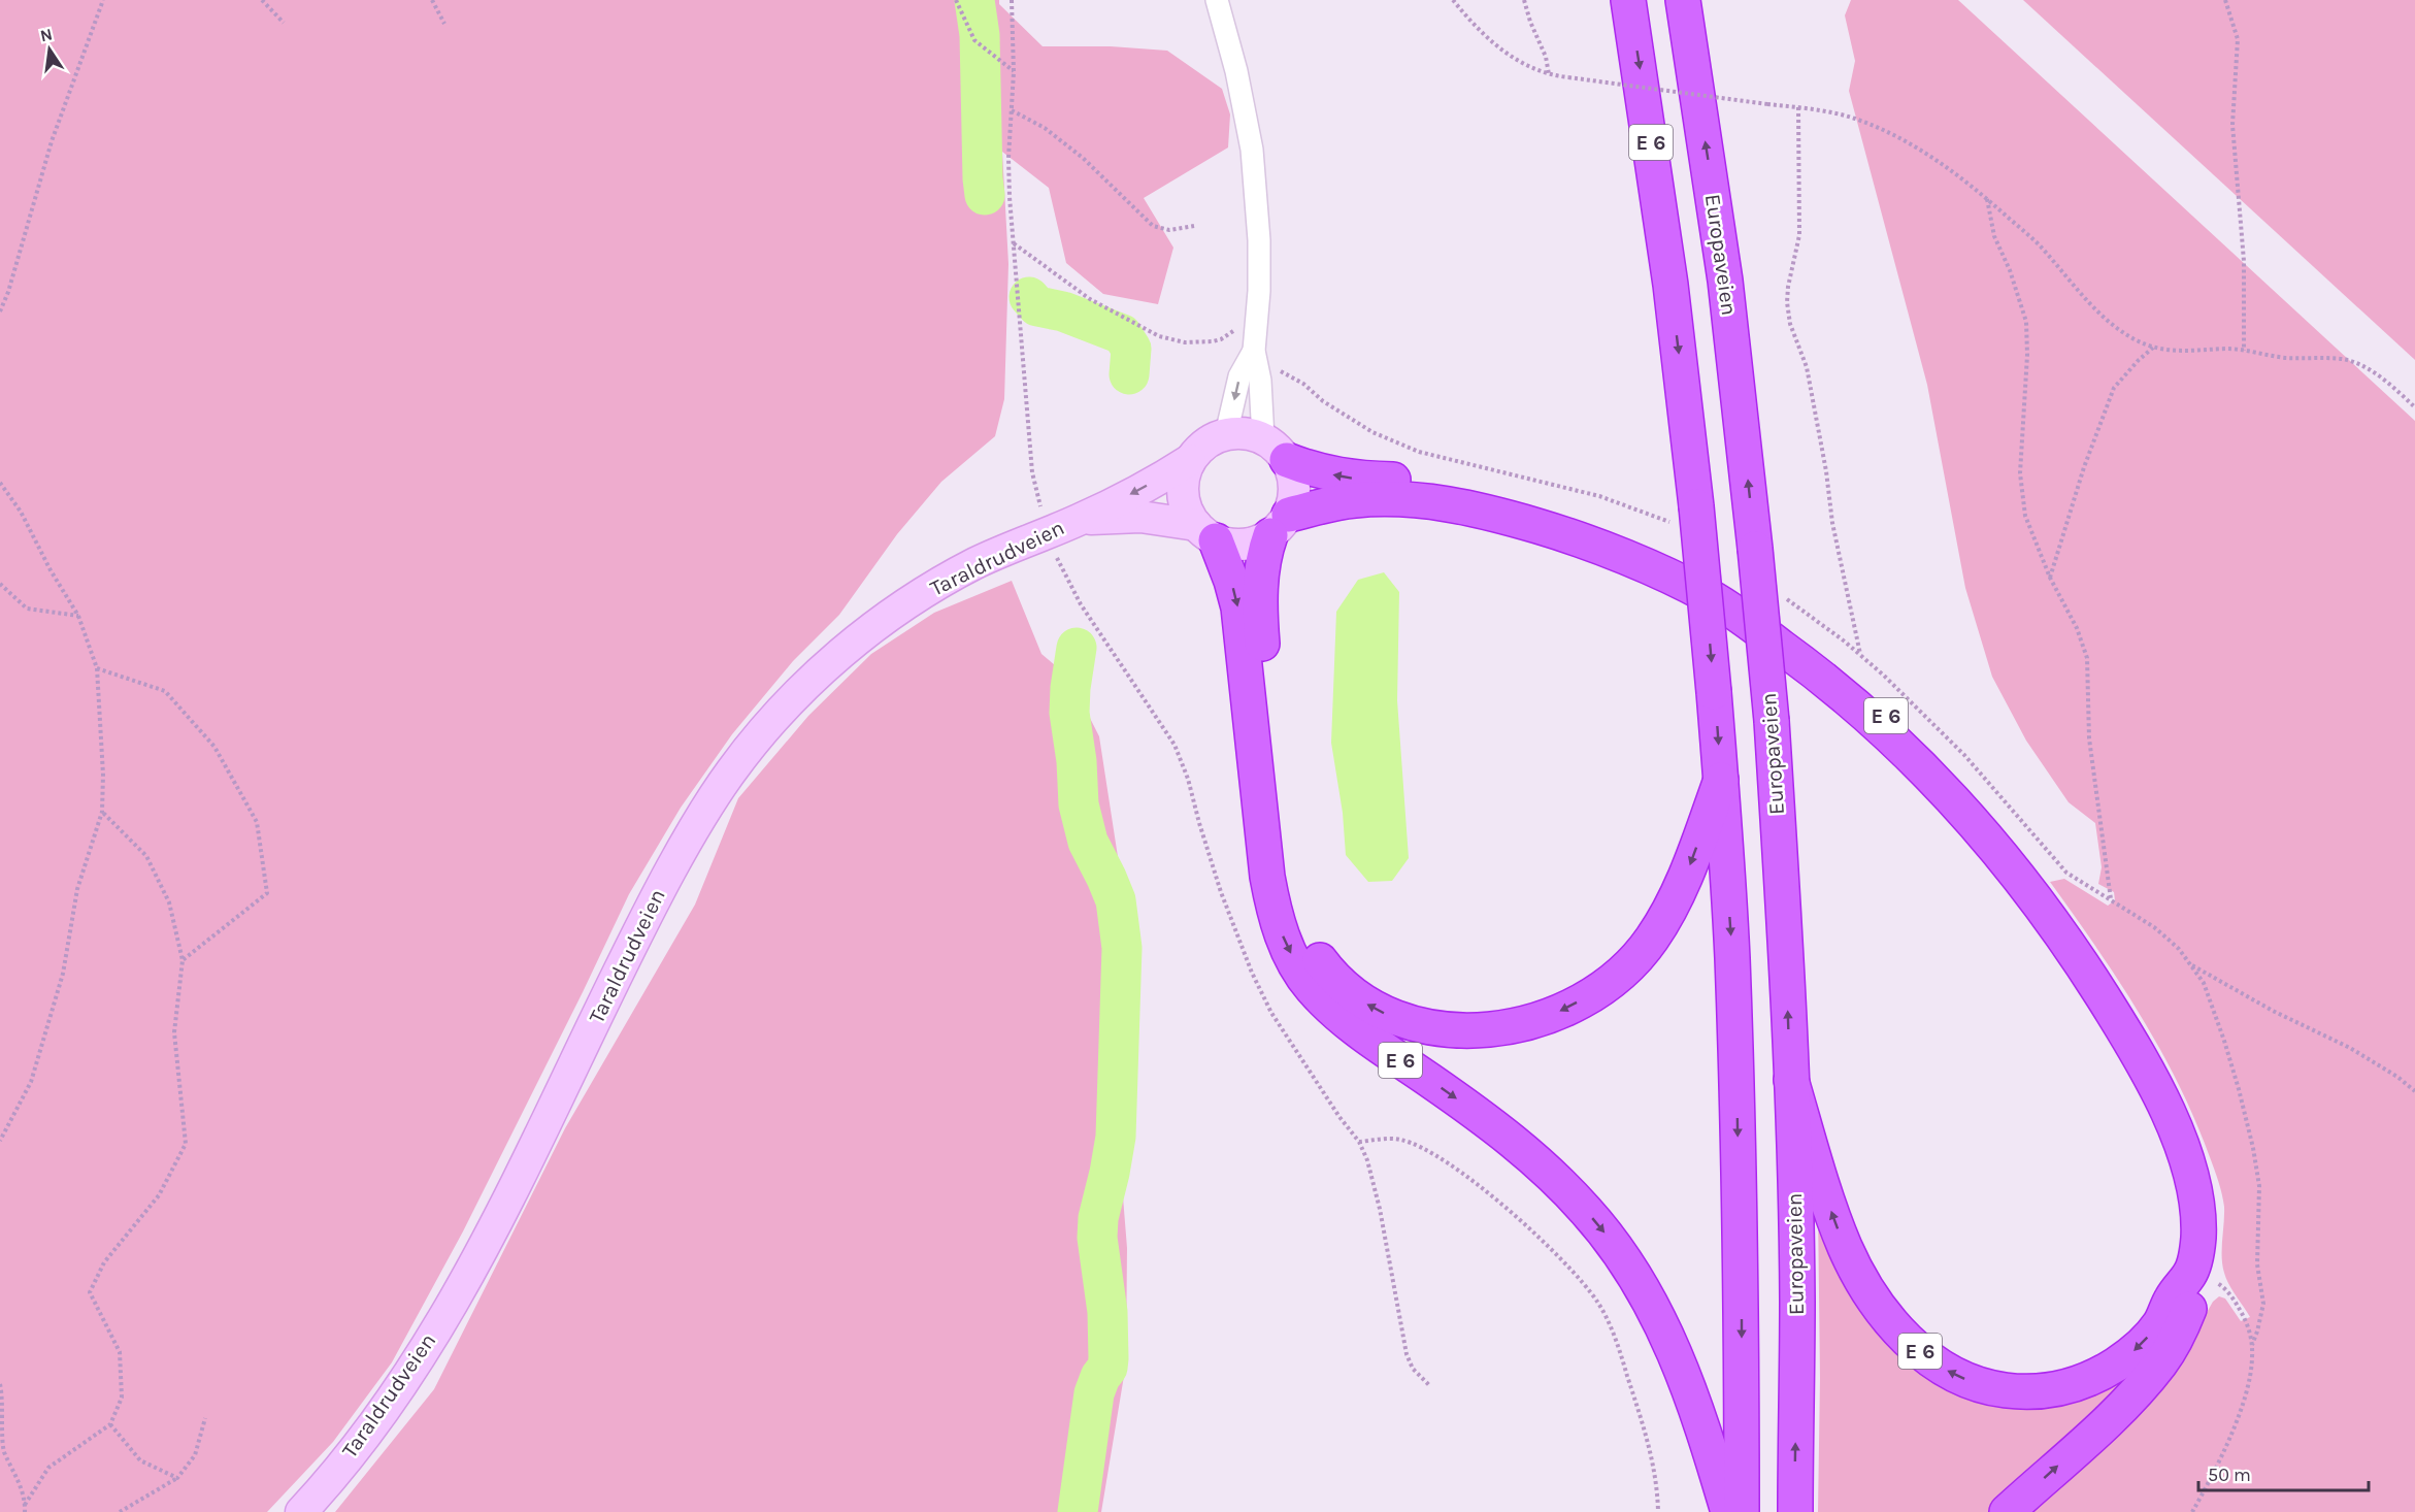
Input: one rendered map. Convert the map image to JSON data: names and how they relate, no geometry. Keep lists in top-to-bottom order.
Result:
{
  "streets": {
    "highway": ["E 6", "Europaveien"],
    "main road": ["Taraldrudveien"]
  },
  "crossings": [
    ["E 6", "Europaveien"],
    ["E 6", "Taraldrudveien"]
  ],
  "scale_bar": "50 m",
  "north": "top"
}
